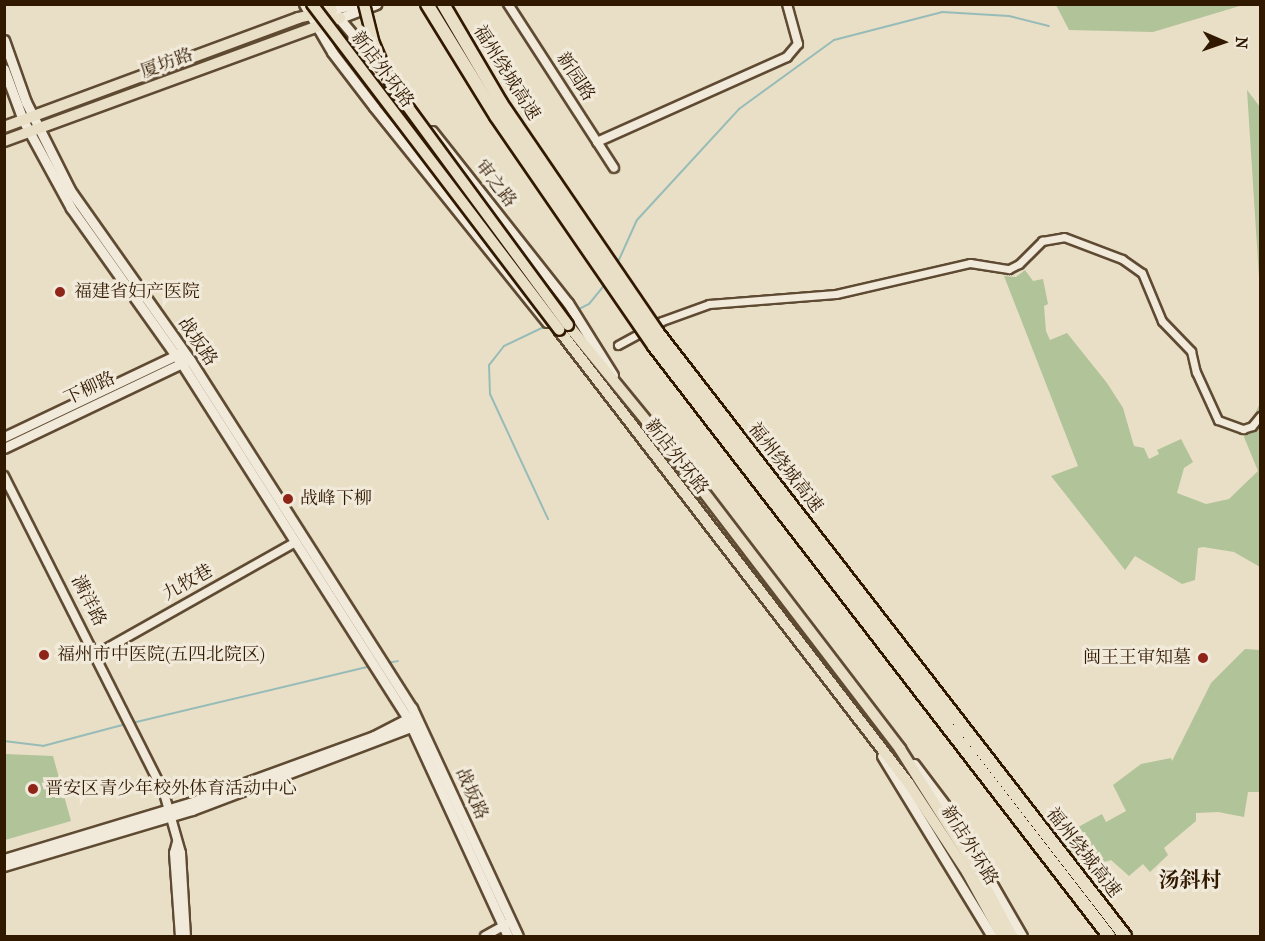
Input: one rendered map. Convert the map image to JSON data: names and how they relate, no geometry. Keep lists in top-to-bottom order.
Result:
{
  "streets": {
    "highway": ["福州绕城高速"],
    "main road": [
      "厦坊路",
      "新店外环路",
      "审之路",
      "战坂路",
      "下柳路"
    ],
    "street": ["新园路", "九牧巷", "满洋路"]
  },
  "crossings": [
    ["厦坊路", "新店外环路"],
    ["厦坊路", "审之路"],
    ["厦坊路", "战坂路"],
    ["新店外环路", "审之路"],
    ["战坂路", "下柳路"],
    ["战坂路", "九牧巷"],
    ["九牧巷", "满洋路"]
  ],
  "districts": ["汤斜村"],
  "places": [
    "福建省妇产医院",
    "战峰下柳",
    "福州市中医院(五四北院区)",
    "闽王王审知墓",
    "晋安区青少年校外体育活动中心"
  ],
  "north": "right"
}
